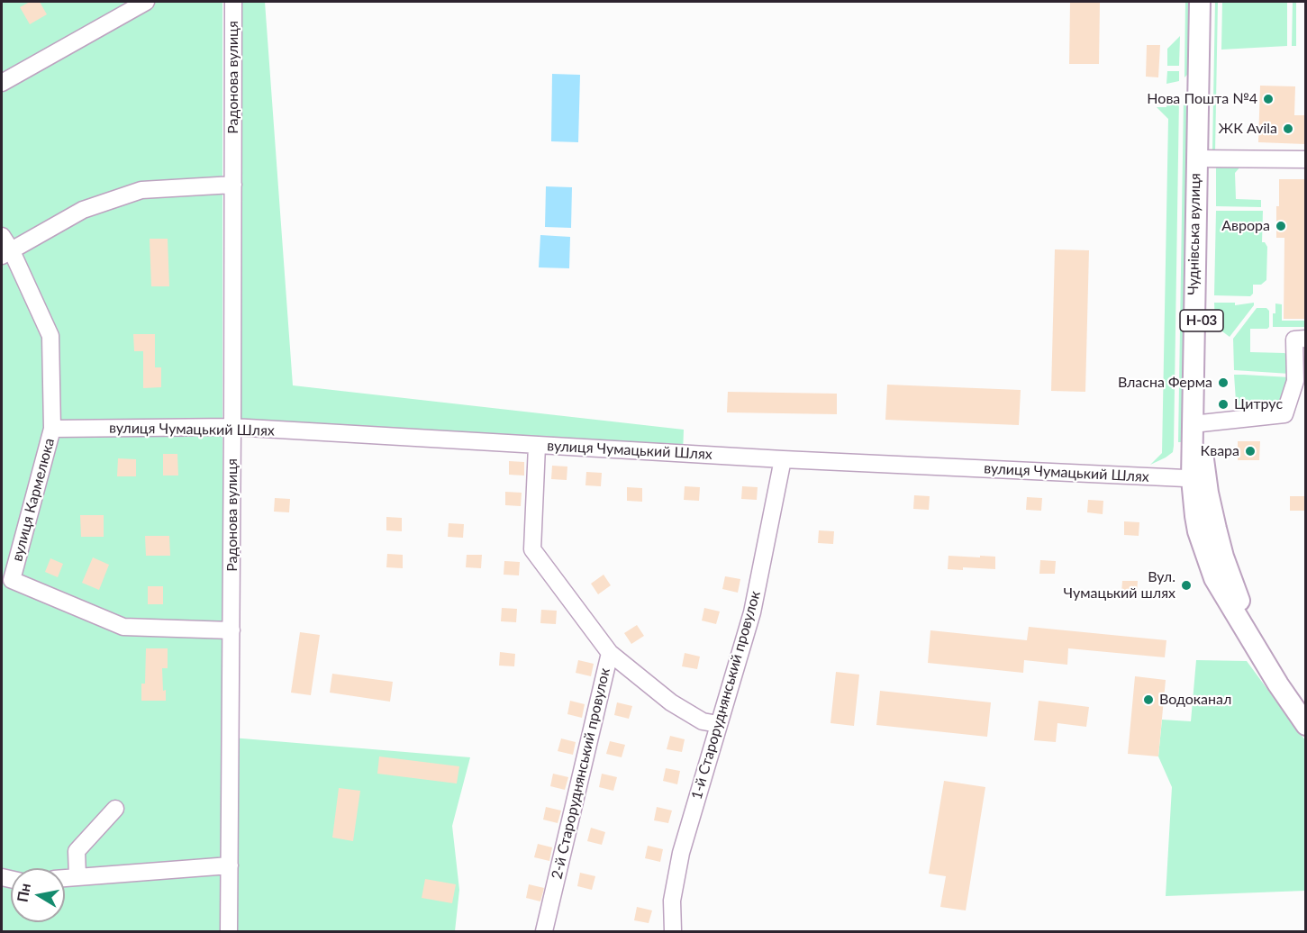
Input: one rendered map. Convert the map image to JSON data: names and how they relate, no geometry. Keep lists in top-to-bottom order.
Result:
{
  "streets": {
    "main road": ["Чуднівська вулиця", "Н-03"],
    "street": [
      "Радонова вулиця",
      "вулиця Чумацький Шлях",
      "вулиця Кармелюка",
      "1-й Староруднянський провулок",
      "2-й Староруднянський провулок"
    ]
  },
  "crossings": [
    ["Радонова вулиця", "вулиця Чумацький Шлях"],
    ["Радонова вулиця", "вулиця Кармелюка"],
    ["Чуднівська вулиця", "вулиця Чумацький Шлях"],
    ["вулиця Чумацький Шлях", "вулиця Кармелюка"],
    ["вулиця Чумацький Шлях", "1-й Староруднянський провулок"],
    ["вулиця Чумацький Шлях", "2-й Староруднянський провулок"]
  ],
  "places": [
    "Нова Пошта №4",
    "ЖК Avila",
    "Аврора",
    "Власна Ферма",
    "Цитрус",
    "Квара",
    "Вул. Чумацький шлях",
    "Водоканал"
  ],
  "north": "left"
}
